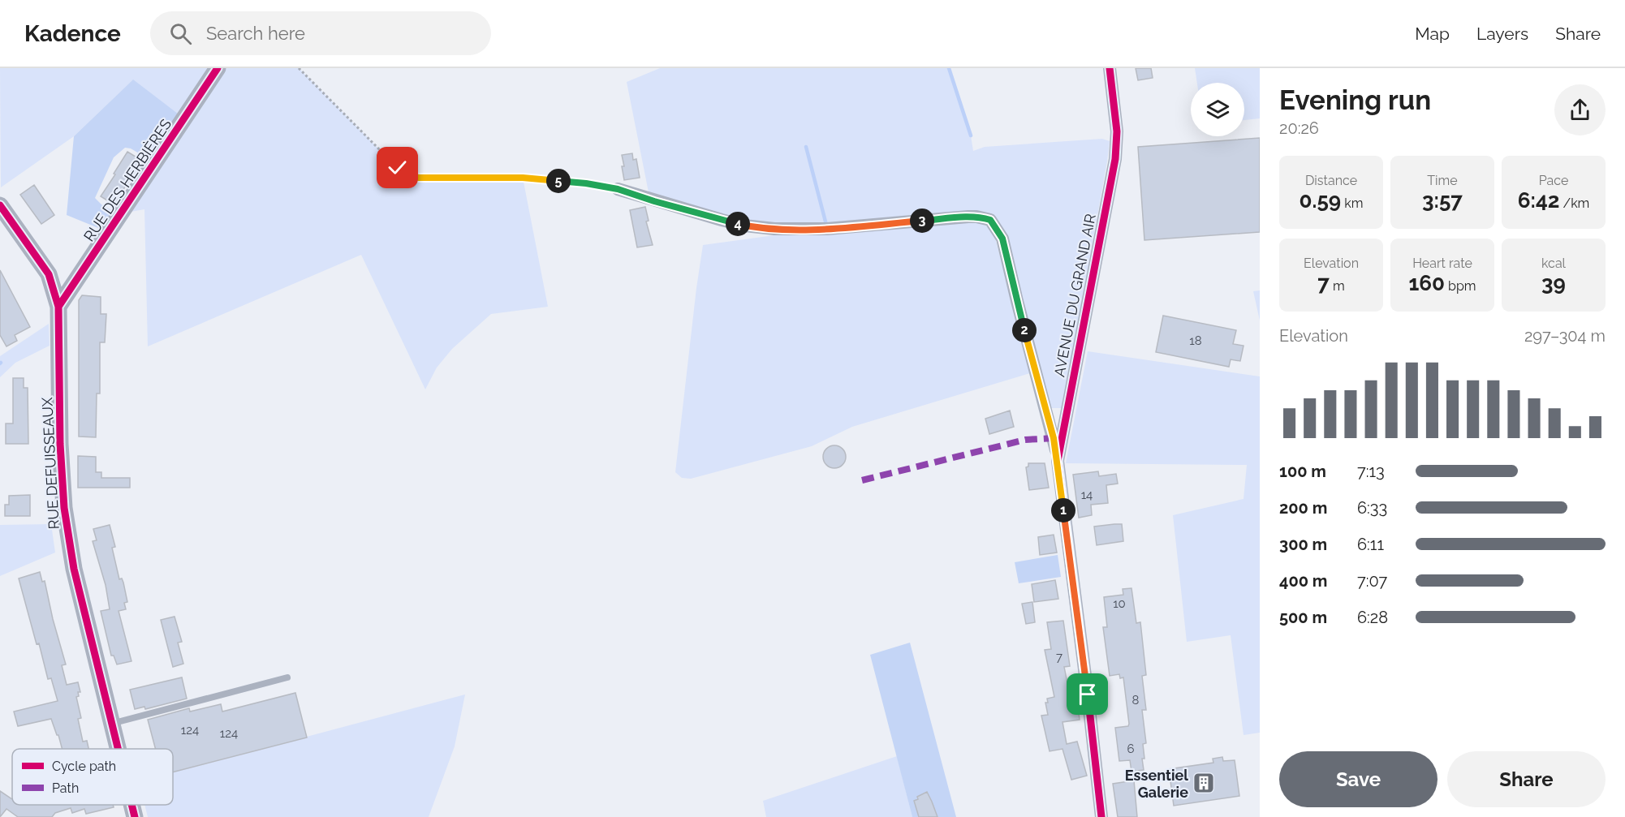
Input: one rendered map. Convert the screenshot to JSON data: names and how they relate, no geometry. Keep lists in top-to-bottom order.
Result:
{
  "streets": {
    "street": ["RUE DES HERBIÈRES", "AVENUE DU GRAND AIR", "RUE DEFUISSEAUX"]
  },
  "crossings": [
    ["RUE DES HERBIÈRES", "RUE DEFUISSEAUX"]
  ],
  "places": {
    "building": ["Essentiel Galerie"]
  },
  "house_numbers": [
    "18",
    "14",
    "10",
    "7",
    "8",
    "124",
    "124",
    "6"
  ],
  "legend": ["Cycle path", "Path"],
  "page": {
    "header": "Kadence",
    "search": "Search here",
    "nav": ["Map", "Layers", "Share"],
    "heading": ["Evening run", "20:26"],
    "stats": [
      ["Distance", "0.59 km"],
      ["Time", "3:57"],
      ["Pace", "6:42 /km"],
      ["Elevation", "7 m"],
      ["Heart rate", "160 bpm"],
      ["kcal", "39"]
    ],
    "pins": [
      "5",
      "3",
      "4",
      "2",
      "1"
    ],
    "chart": ["Elevation", "297–304 m"],
    "list": [
      {
        "name": "100 m",
        "note": "7:13"
      },
      {
        "name": "200 m",
        "note": "6:33"
      },
      {
        "name": "300 m",
        "note": "6:11"
      },
      {
        "name": "400 m",
        "note": "7:07"
      },
      {
        "name": "500 m",
        "note": "6:28"
      }
    ],
    "buttons": ["Save", "Share"]
  }
}
